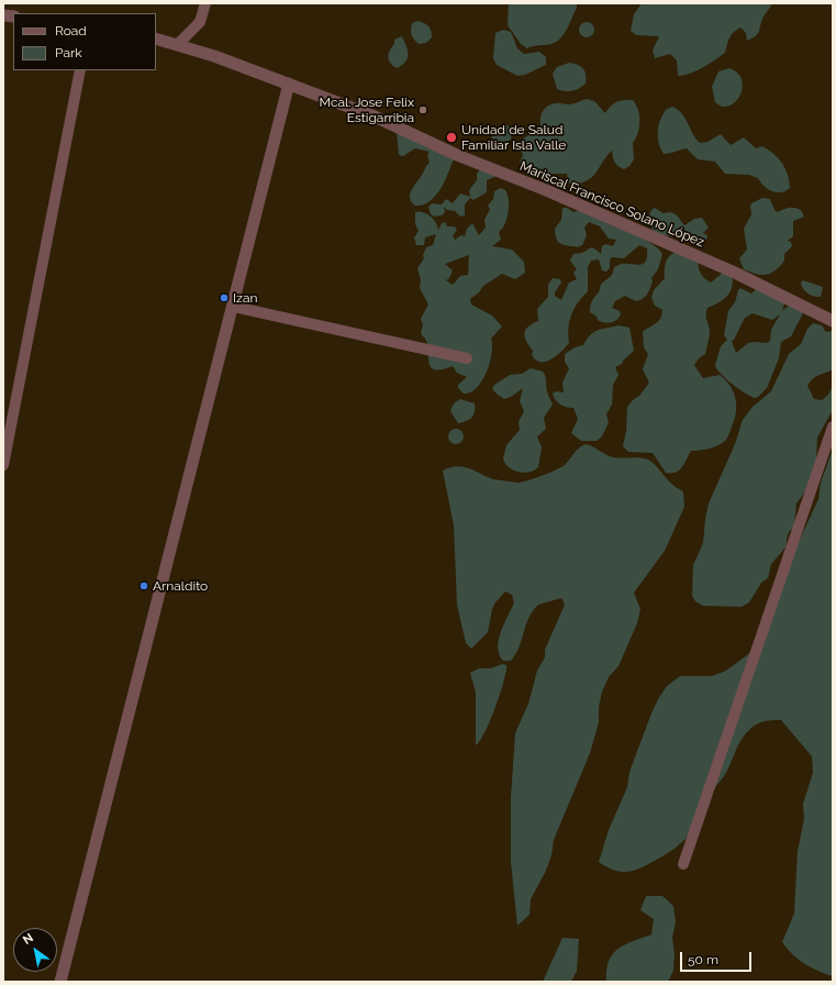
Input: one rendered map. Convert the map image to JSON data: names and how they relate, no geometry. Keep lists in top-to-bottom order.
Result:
{
  "streets": {
    "street": ["Mariscal Francisco Solano López"]
  },
  "places": [
    "Mcal. Jose Felix Estigarribia",
    "Unidad de Salud Familiar Isla Valle",
    "Izan",
    "Arnaldito"
  ],
  "legend": ["Road", "Park"],
  "scale_bar": "50 m",
  "north": "top left"
}
